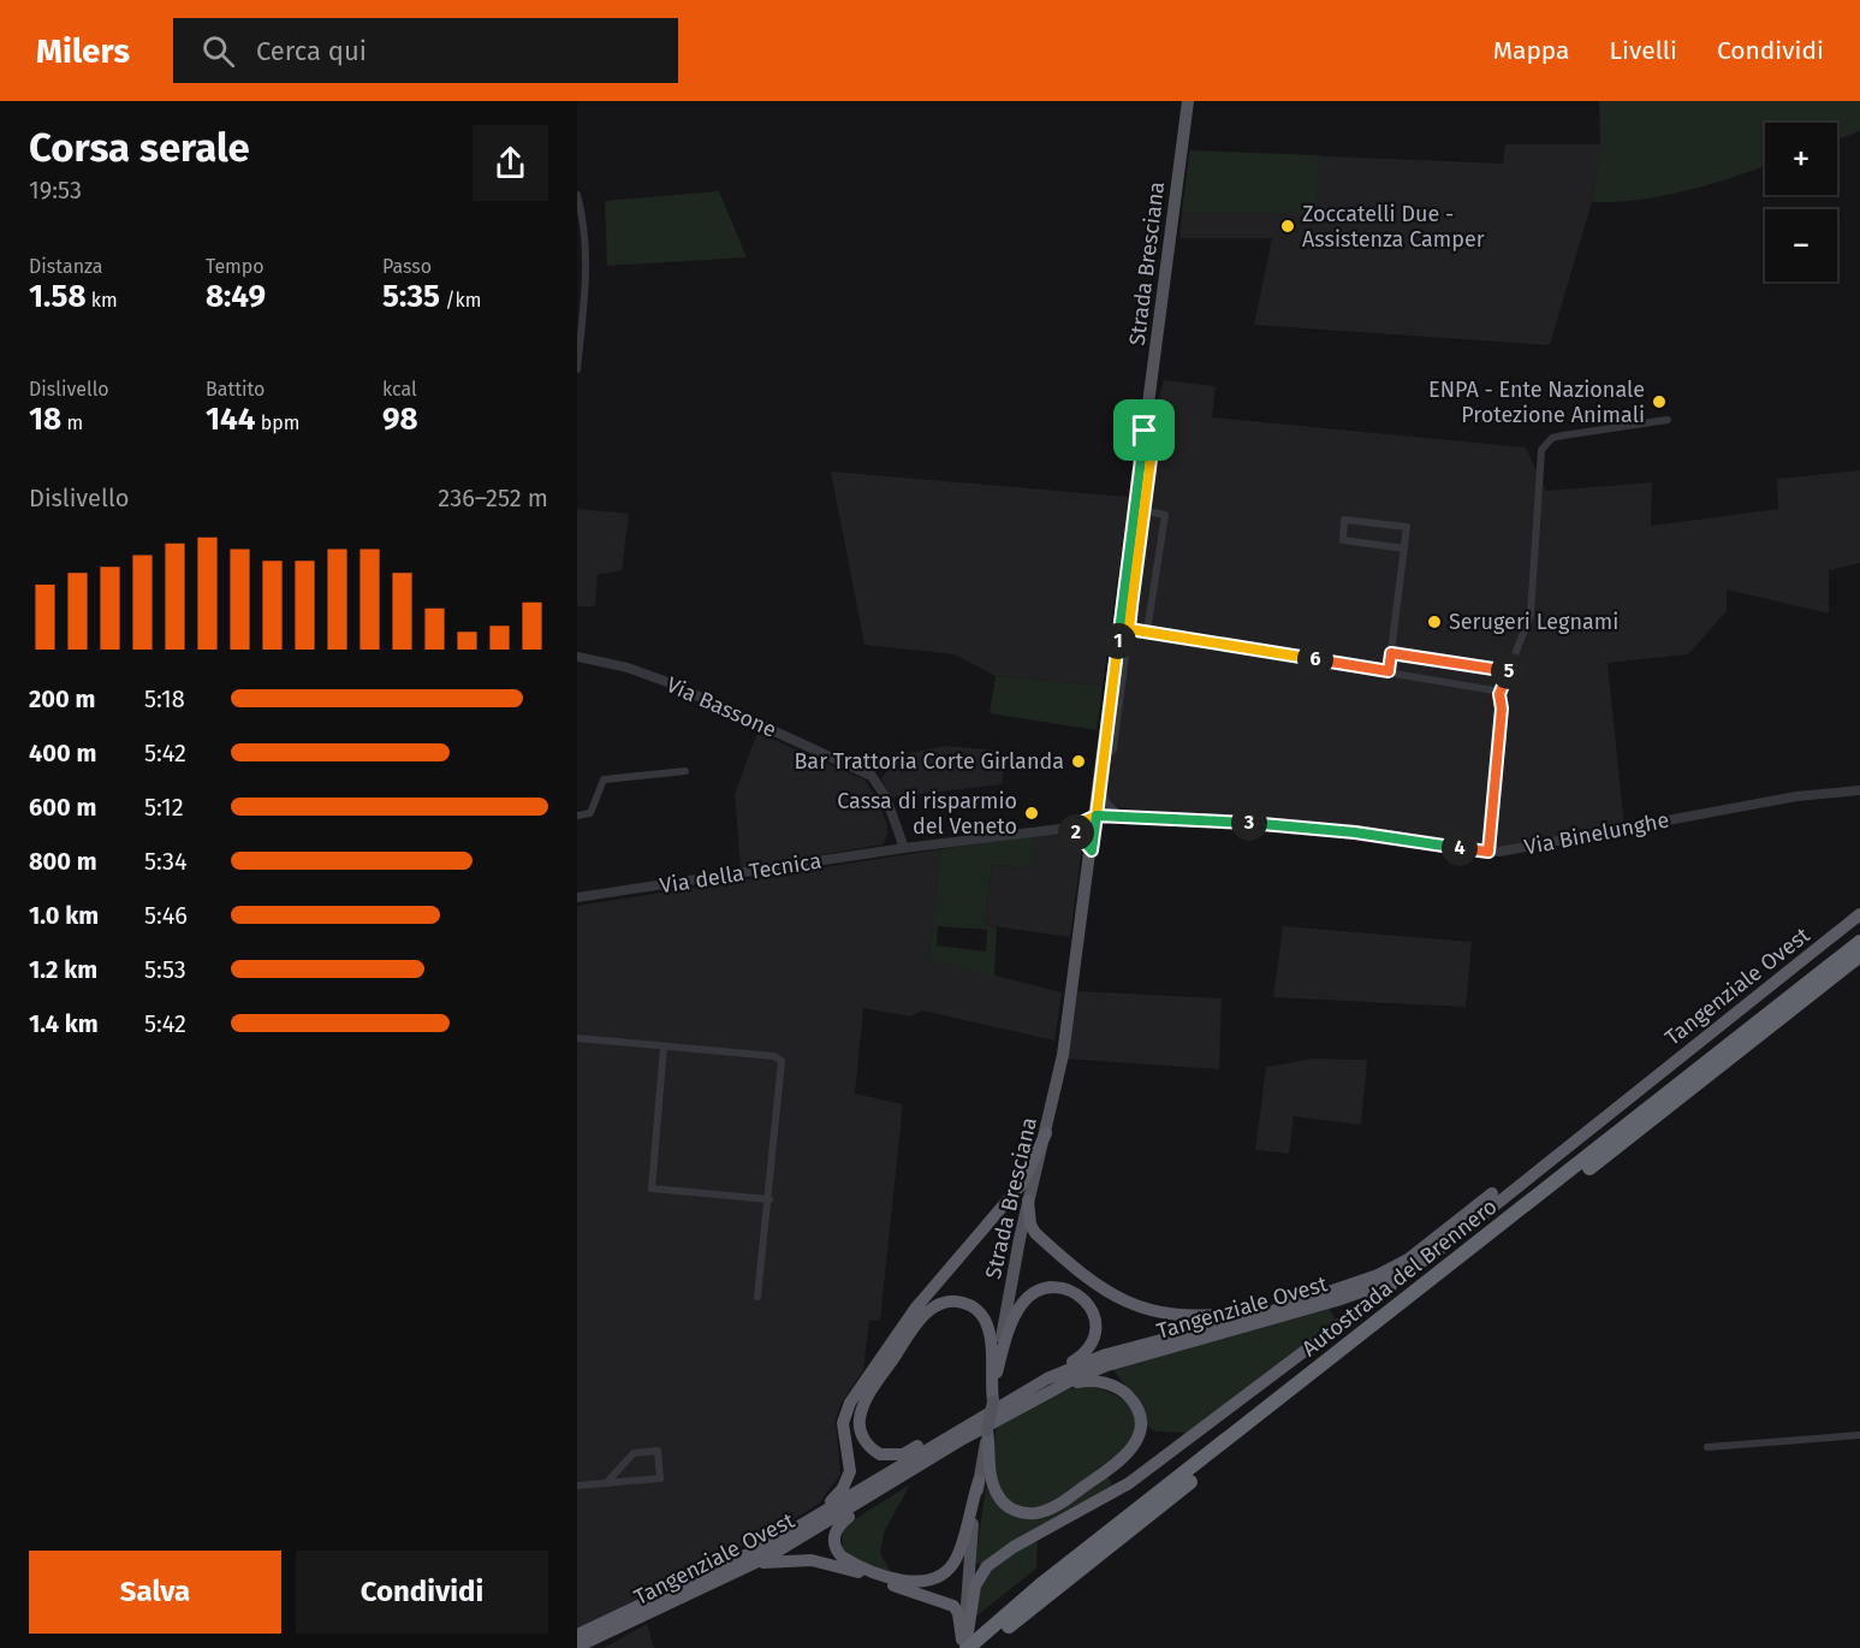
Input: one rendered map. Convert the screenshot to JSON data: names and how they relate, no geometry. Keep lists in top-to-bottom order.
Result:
{
  "streets": {
    "highway": ["Tangenziale Ovest", "Autostrada del Brennero"],
    "main road": ["Strada Bresciana"],
    "street": ["Via Bassone", "Via Binelunghe", "Via della Tecnica"]
  },
  "crossings": [
    ["Strada Bresciana", "Via Binelunghe"],
    ["Via Bassone", "Via della Tecnica"]
  ],
  "places": [
    "Zoccatelli Due - Assistenza Camper",
    "ENPA - Ente Nazionale Protezione Animali",
    "Serugeri Legnami",
    "Bar Trattoria Corte Girlanda",
    "Cassa di risparmio del Veneto"
  ],
  "page": {
    "header": "Milers",
    "search": "Cerca qui",
    "nav": ["Mappa", "Livelli", "Condividi"],
    "heading": ["Corsa serale", "19:53"],
    "map_buttons": ["+", "−"],
    "stats": [
      ["Distanza", "1.58 km"],
      ["Tempo", "8:49"],
      ["Passo", "5:35 /km"],
      ["Dislivello", "18 m"],
      ["Battito", "144 bpm"],
      ["kcal", "98"]
    ],
    "chart": ["Dislivello", "236–252 m"],
    "pins": [
      "1",
      "6",
      "5",
      "3",
      "2",
      "4"
    ],
    "list": [
      {
        "name": "200 m",
        "note": "5:18"
      },
      {
        "name": "400 m",
        "note": "5:42"
      },
      {
        "name": "600 m",
        "note": "5:12"
      },
      {
        "name": "800 m",
        "note": "5:34"
      },
      {
        "name": "1.0 km",
        "note": "5:46"
      },
      {
        "name": "1.2 km",
        "note": "5:53"
      },
      {
        "name": "1.4 km",
        "note": "5:42"
      }
    ],
    "buttons": ["Salva", "Condividi"]
  }
}
